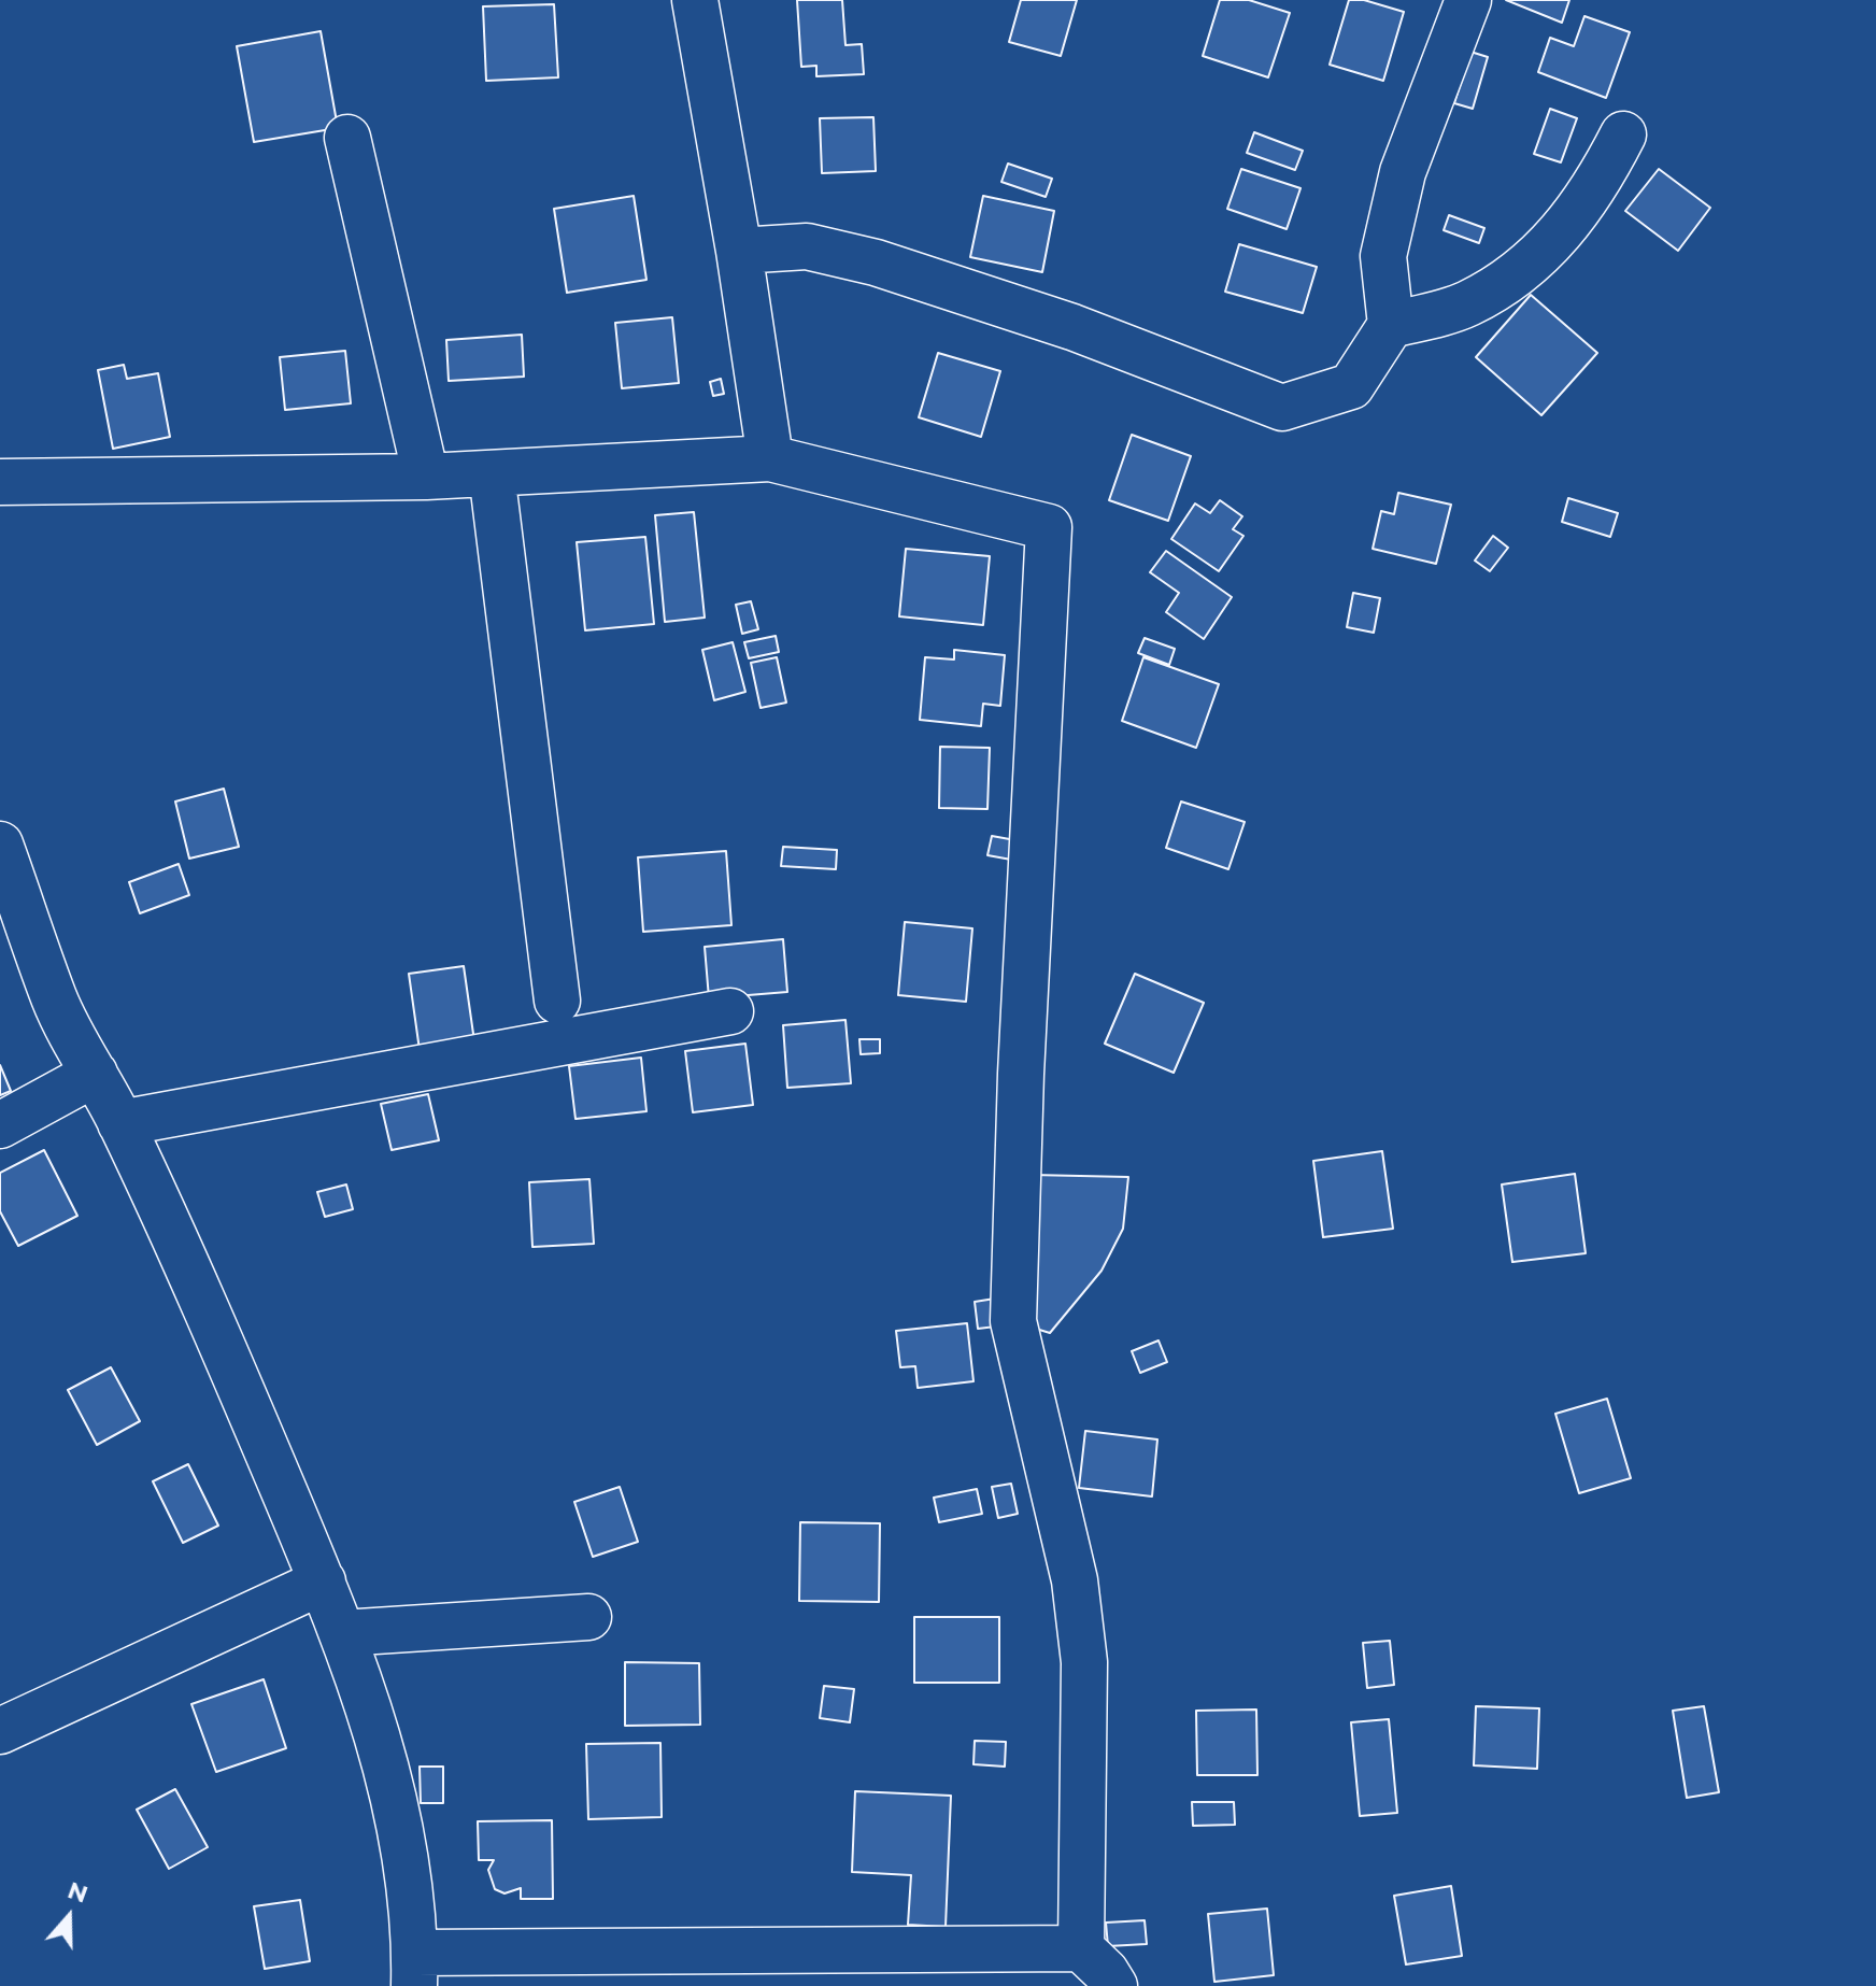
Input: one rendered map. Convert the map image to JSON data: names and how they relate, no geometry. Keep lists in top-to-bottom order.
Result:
{
  "north": "top"
}
